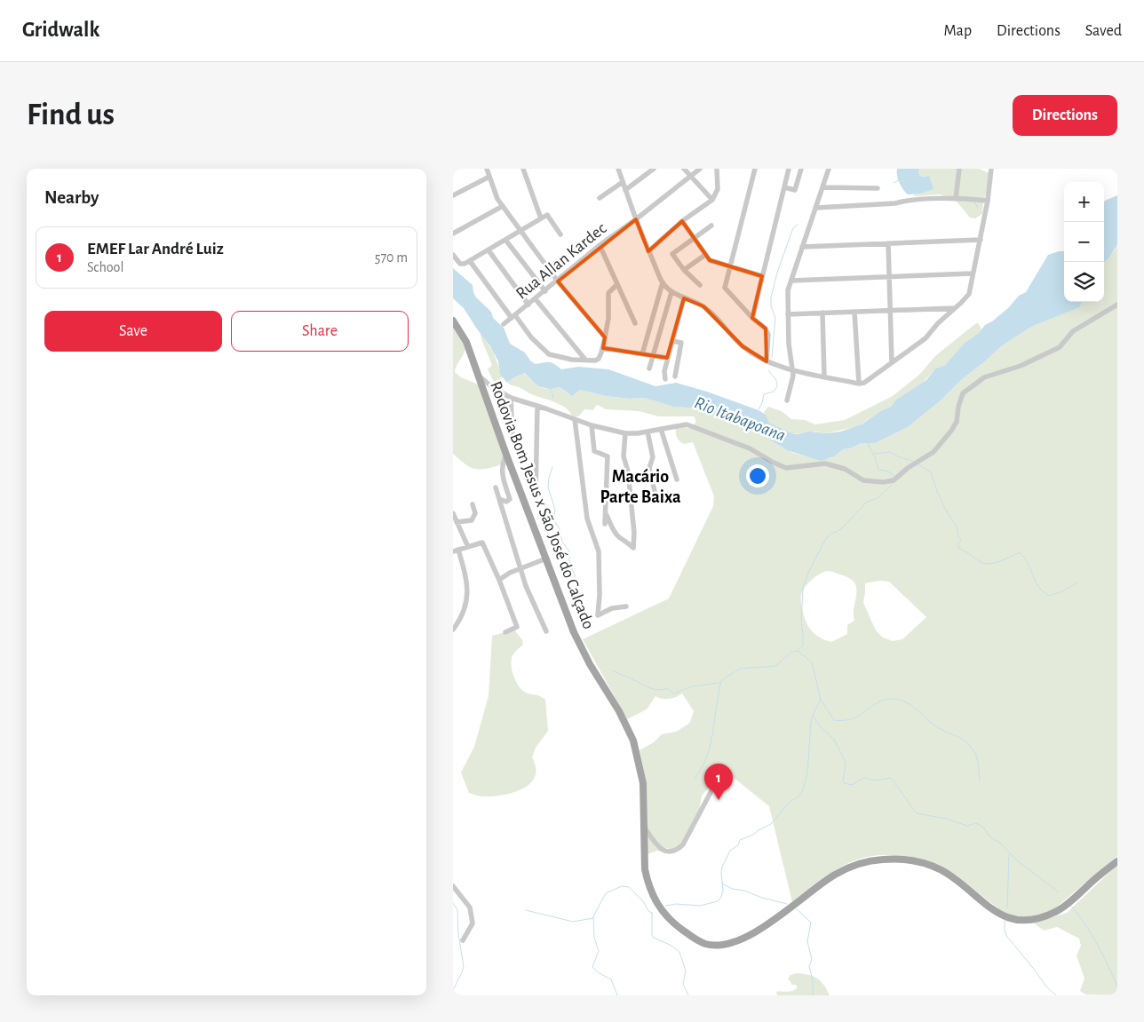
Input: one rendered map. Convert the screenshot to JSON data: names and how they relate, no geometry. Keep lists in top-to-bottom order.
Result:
{
  "streets": {
    "main road": ["Rodovia Bom Jesus x São José do Calçado"],
    "street": ["Rua Allan Kardec"]
  },
  "districts": ["Macário Parte Baixa"],
  "water": ["Rio Itabapoana"],
  "page": {
    "header": "Gridwalk",
    "nav": ["Map", "Directions", "Saved"],
    "buttons": [
      "Directions",
      ["Save", "Share"]
    ],
    "title": "Find us",
    "heading": "Nearby",
    "map_buttons": ["+", "−"],
    "list": [
      {
        "mark": "1",
        "name": "EMEF Lar André Luiz",
        "note": "School",
        "value": "570 m"
      }
    ],
    "pins": "1"
  }
}
